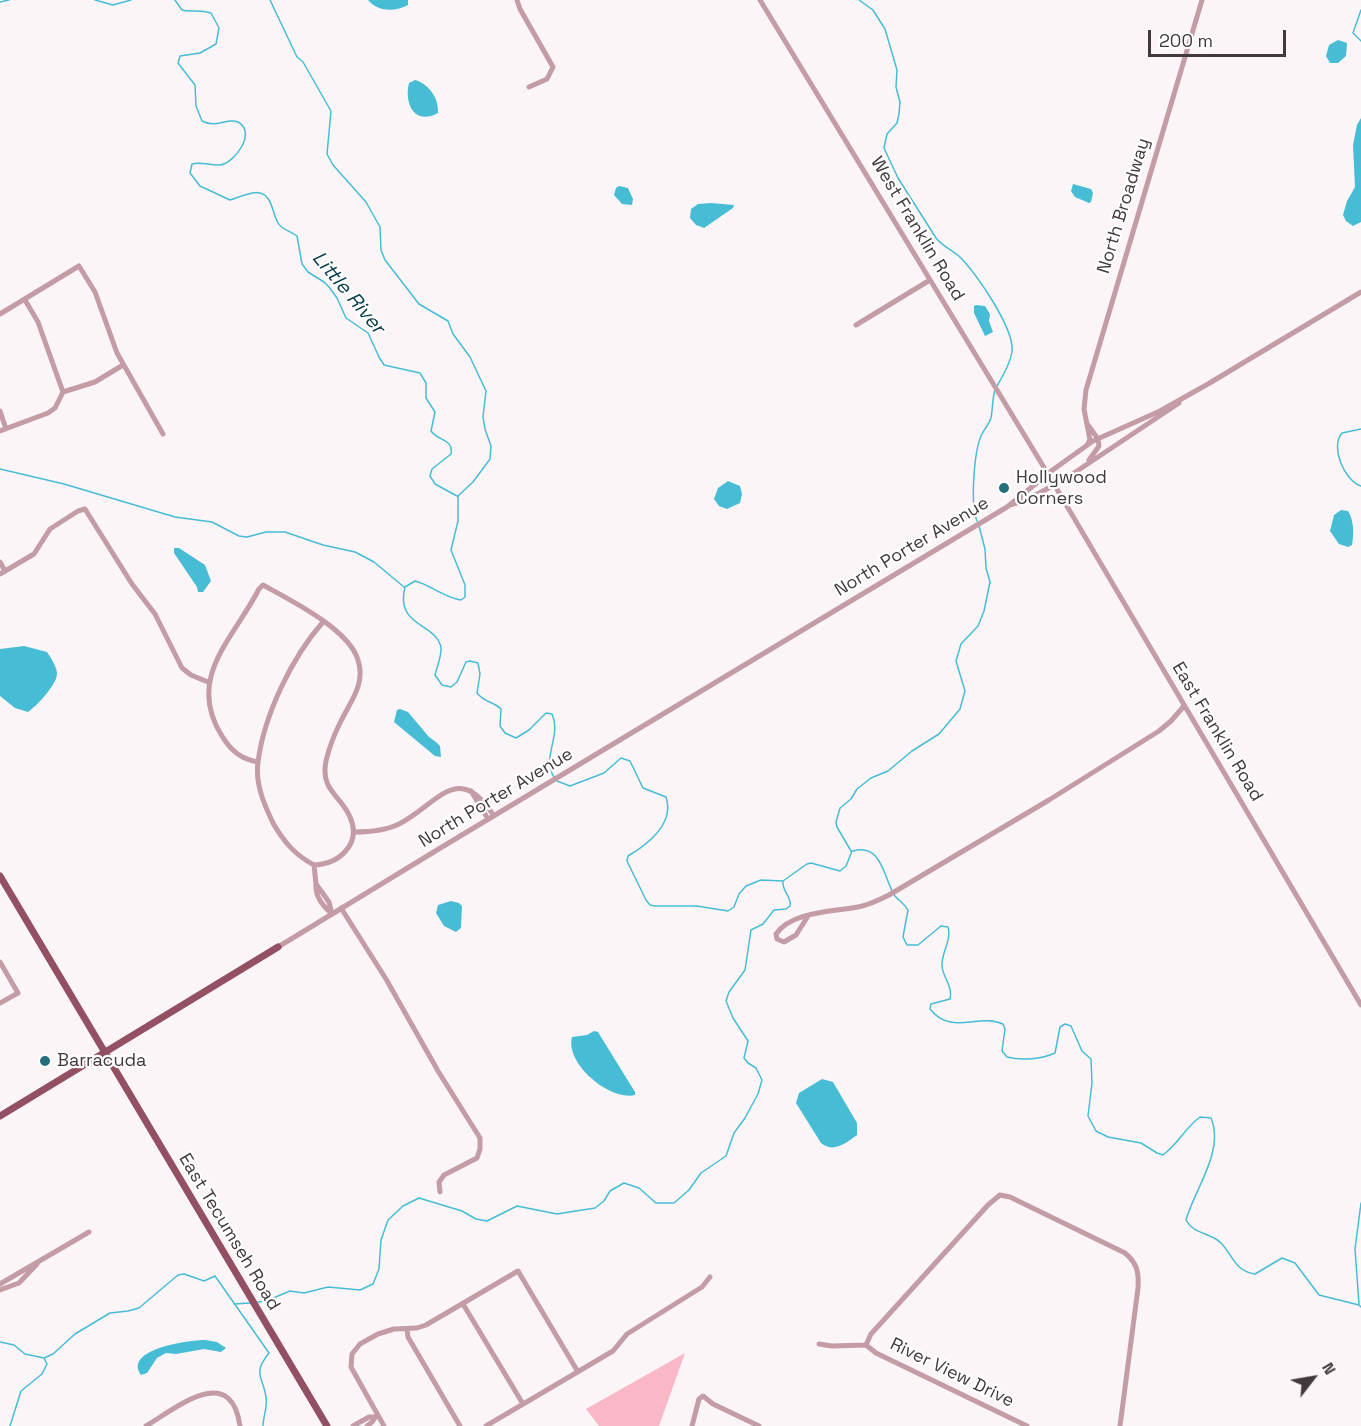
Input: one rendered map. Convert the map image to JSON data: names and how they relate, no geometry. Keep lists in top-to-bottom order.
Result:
{
  "streets": {
    "main road": ["North Porter Avenue", "East Tecumseh Road"],
    "street": [
      "North Broadway",
      "West Franklin Road",
      "East Franklin Road",
      "River View Drive"
    ]
  },
  "crossings": [
    ["North Broadway", "North Porter Avenue"],
    ["West Franklin Road", "North Porter Avenue"],
    ["West Franklin Road", "East Franklin Road"],
    ["North Porter Avenue", "East Franklin Road"],
    ["North Porter Avenue", "East Tecumseh Road"]
  ],
  "water": ["Little River"],
  "places": ["Hollywood Corners", "Barracuda"],
  "scale_bar": "200 m",
  "north": "top right"
}
